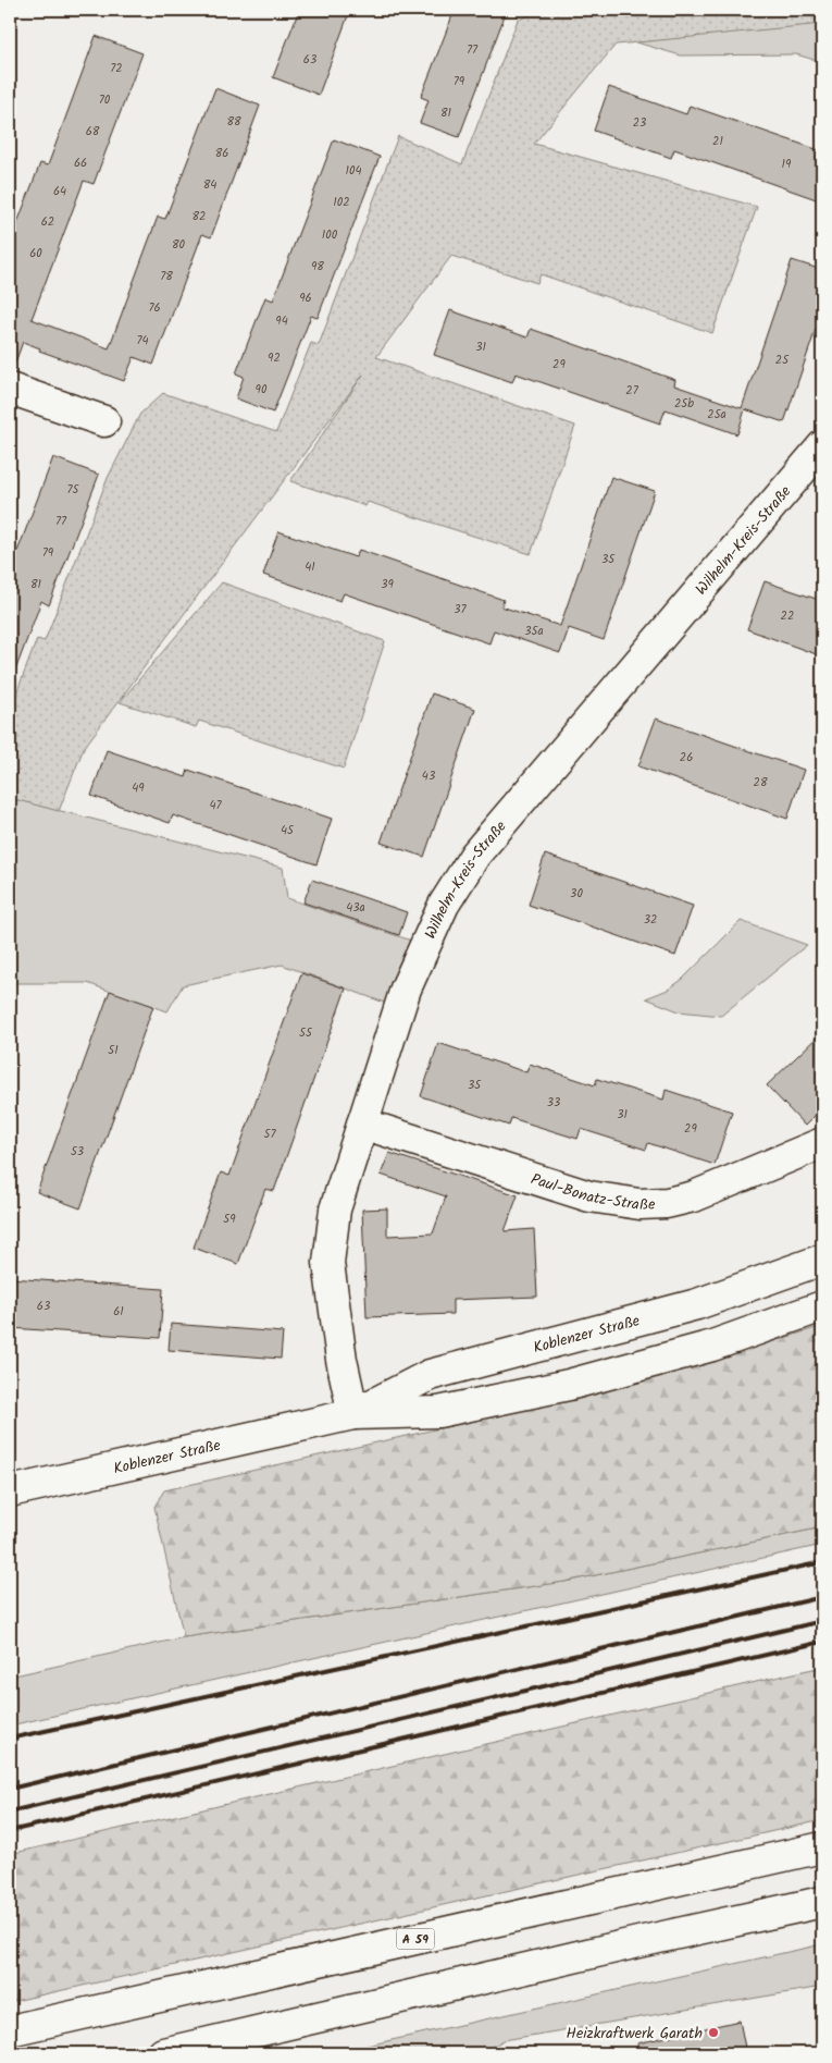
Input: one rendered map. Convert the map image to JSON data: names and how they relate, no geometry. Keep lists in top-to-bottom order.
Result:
{
  "streets": {
    "main road": [
      "Wilhelm-Kreis-Straße",
      "Paul-Bonatz-Straße",
      "Koblenzer Straße",
      "A 59"
    ]
  },
  "crossings": [
    ["Wilhelm-Kreis-Straße", "Paul-Bonatz-Straße"],
    ["Wilhelm-Kreis-Straße", "Koblenzer Straße"]
  ],
  "places": ["Heizkraftwerk Garath"],
  "house_numbers": [
    "77",
    "63",
    "72",
    "79",
    "70",
    "81",
    "88",
    "23",
    "68",
    "21",
    "86",
    "66",
    "19",
    "104",
    "84",
    "64",
    "102",
    "82",
    "62",
    "100",
    "80",
    "60",
    "98",
    "78",
    "96",
    "76",
    "94",
    "74",
    "31",
    "92",
    "25",
    "29",
    "90",
    "27",
    "25b",
    "25a",
    "75",
    "77",
    "79",
    "35",
    "41",
    "81",
    "39",
    "37",
    "22",
    "35a",
    "26",
    "43",
    "28",
    "49",
    "47",
    "45",
    "30",
    "43a",
    "32",
    "55",
    "51",
    "35",
    "33",
    "31",
    "29",
    "57",
    "53",
    "59",
    "63",
    "61"
  ]
}
